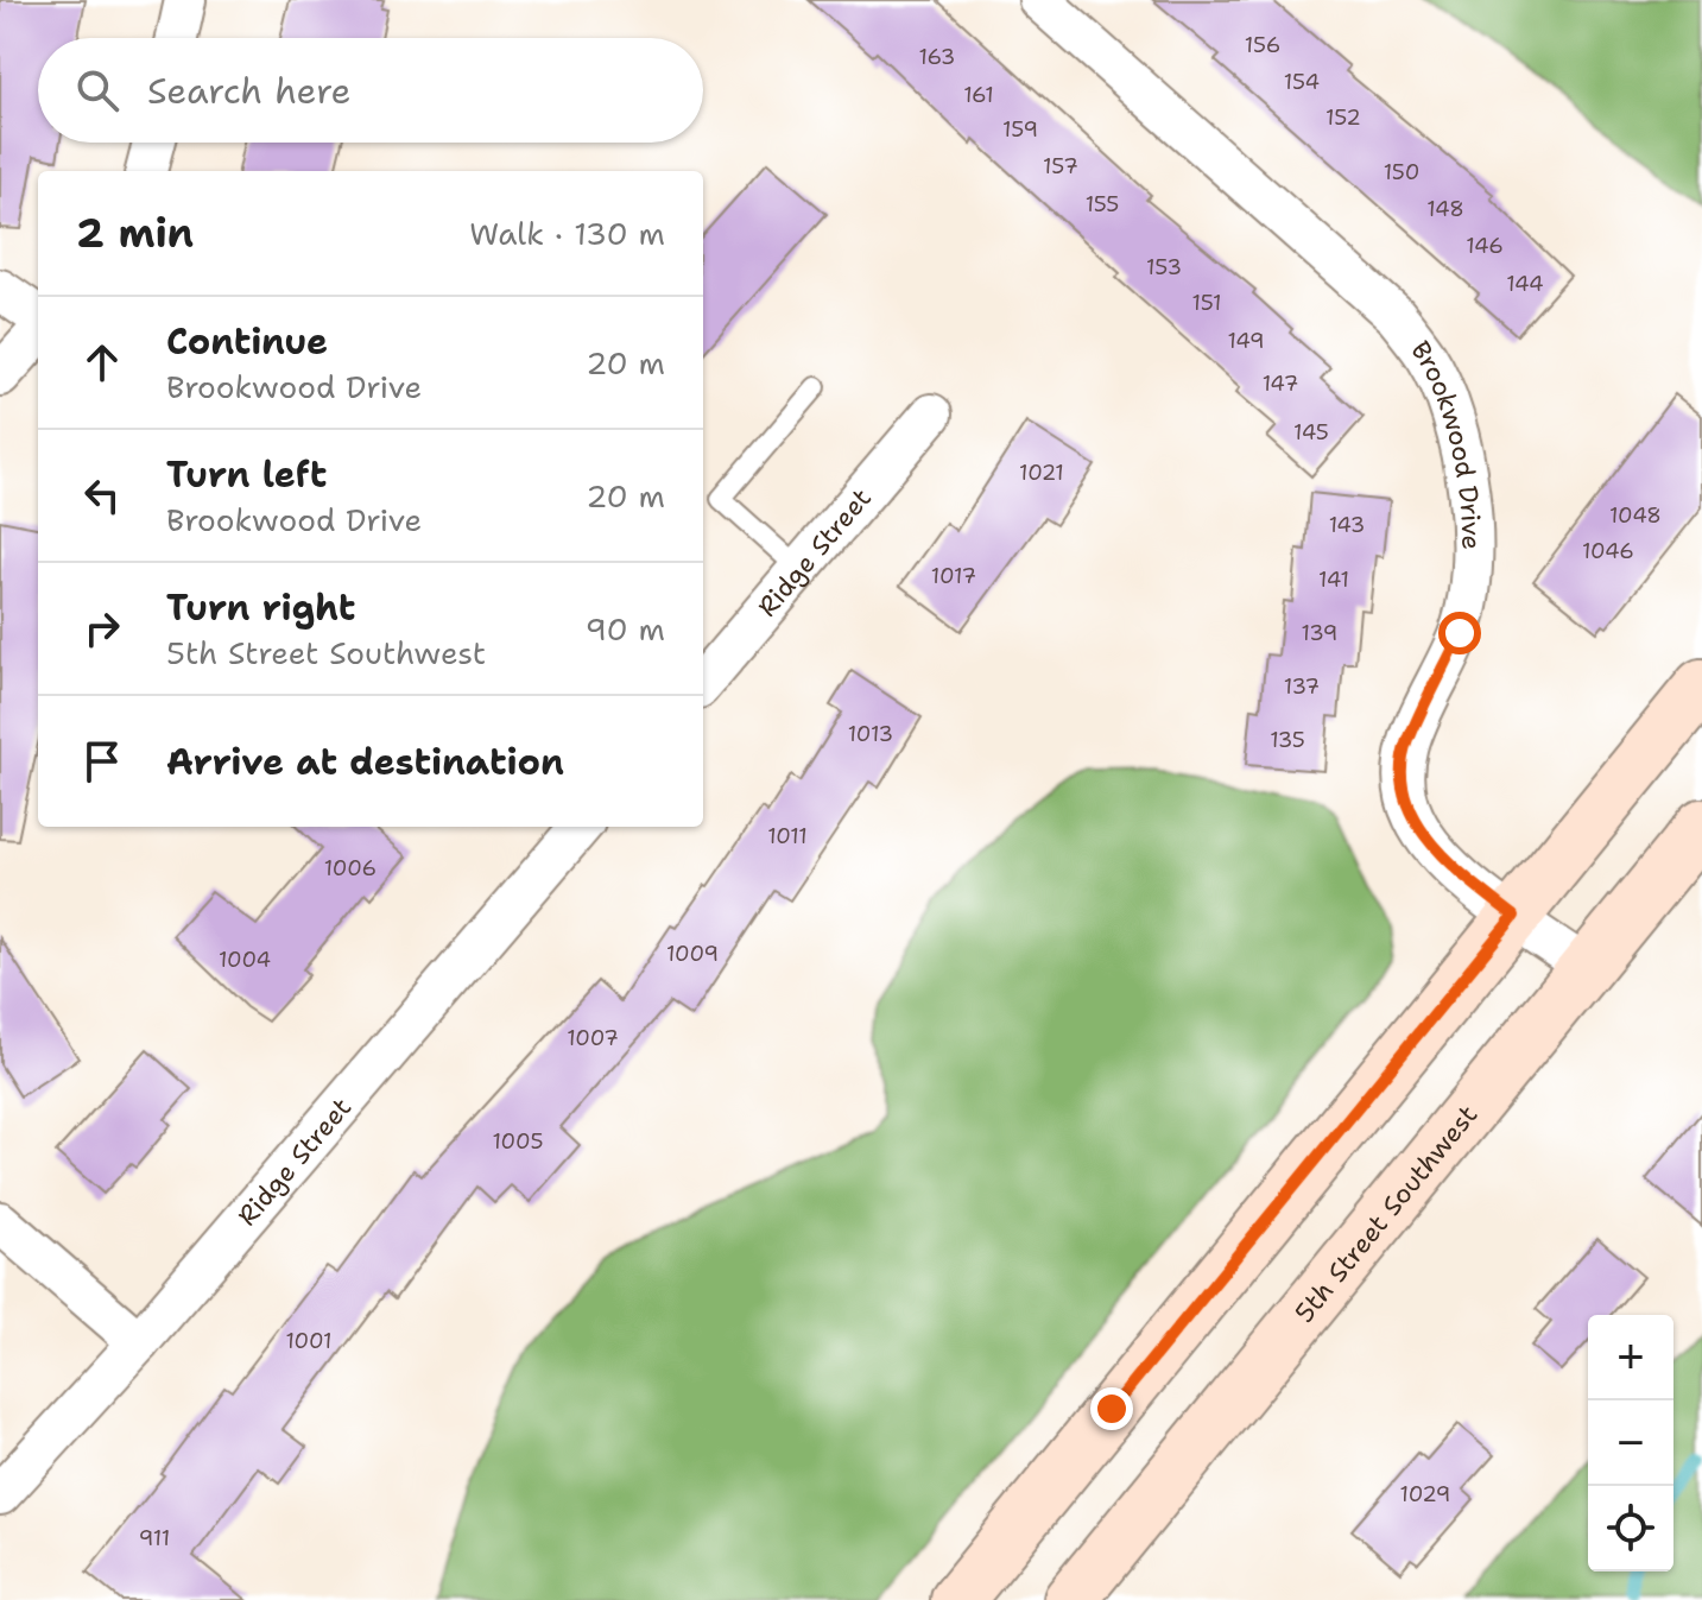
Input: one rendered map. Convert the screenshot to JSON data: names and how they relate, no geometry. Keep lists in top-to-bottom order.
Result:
{
  "streets": {
    "main road": ["5th Street Southwest"],
    "street": ["Brookwood Drive", "Ridge Street"]
  },
  "crossings": [
    ["Brookwood Drive", "5th Street Southwest"]
  ],
  "house_numbers": [
    "156",
    "163",
    "154",
    "161",
    "152",
    "159",
    "157",
    "150",
    "155",
    "148",
    "146",
    "153",
    "144",
    "151",
    "149",
    "147",
    "145",
    "1021",
    "1048",
    "143",
    "1046",
    "1017",
    "141",
    "139",
    "137",
    "1013",
    "135",
    "1011",
    "1006",
    "1009",
    "1004",
    "1007",
    "1005",
    "1001",
    "1029",
    "911"
  ],
  "page": {
    "search": "Search here",
    "heading": ["2 min", "Walk · 130 m"],
    "list": [
      ["Continue", "Brookwood Drive", "20 m"],
      ["Turn left", "Brookwood Drive", "20 m"],
      ["Turn right", "5th Street Southwest", "90 m"],
      "Arrive at destination"
    ],
    "map_buttons": ["+", "−"]
  }
}
